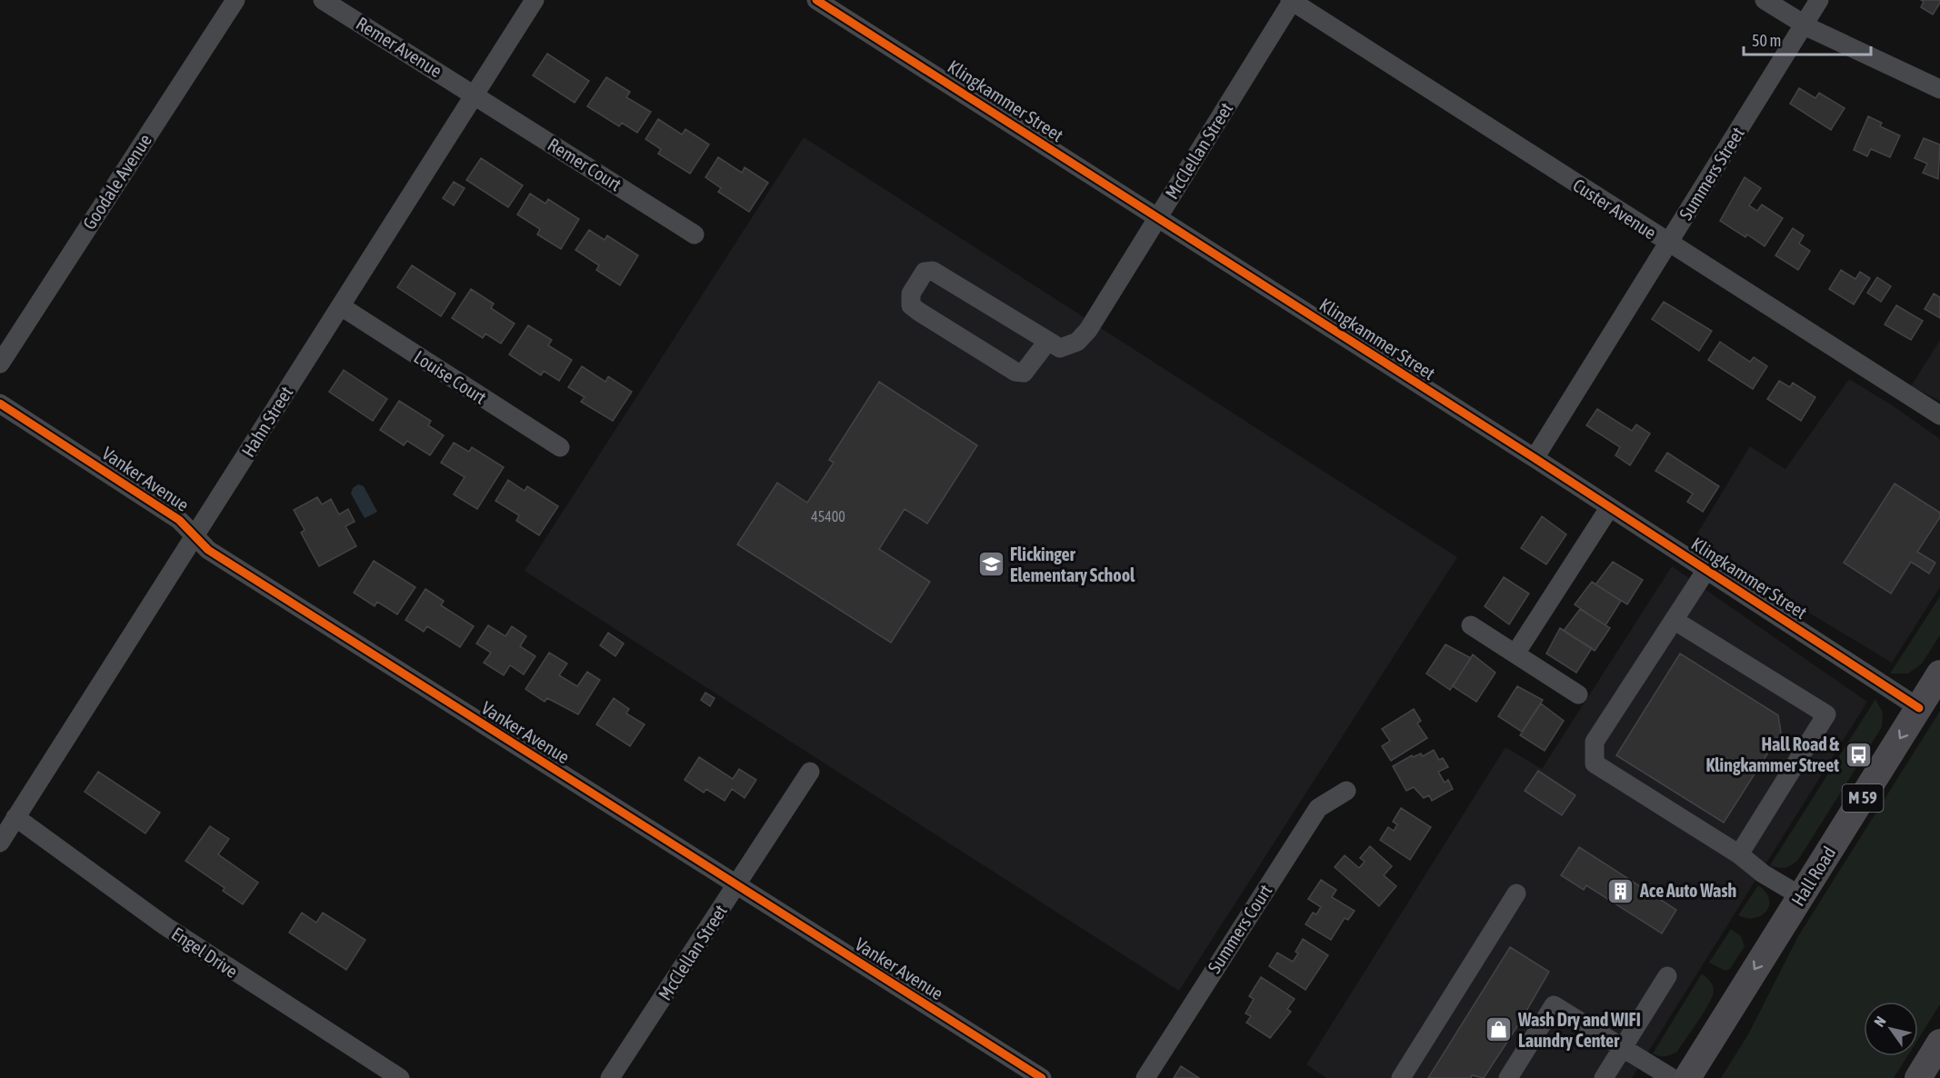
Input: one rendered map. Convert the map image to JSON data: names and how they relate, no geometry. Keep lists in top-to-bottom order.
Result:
{
  "streets": {
    "highway": ["M 59", "Hall Road"],
    "street": [
      "Remer Avenue",
      "Klingkammer Street",
      "McClellan Street",
      "Remer Court",
      "Summers Street",
      "Goodale Avenue",
      "Custer Avenue",
      "Louise Court",
      "Hahn Street",
      "Vanker Avenue",
      "Summers Court",
      "Engel Drive"
    ]
  },
  "crossings": [
    ["Remer Avenue", "Remer Court"],
    ["Remer Avenue", "Hahn Street"],
    ["Klingkammer Street", "McClellan Street"],
    ["Klingkammer Street", "Summers Street"],
    ["Klingkammer Street", "Hall Road"],
    ["McClellan Street", "Custer Avenue"],
    ["McClellan Street", "Vanker Avenue"],
    ["Remer Court", "Hahn Street"],
    ["Summers Street", "Custer Avenue"],
    ["Louise Court", "Hahn Street"],
    ["Hahn Street", "Vanker Avenue"],
    ["Hahn Street", "Engel Drive"]
  ],
  "one_way": ["Hall Road"],
  "places": {
    "school or university": ["Flickinger Elementary School"],
    "bus stop": ["Hall Road & Klingkammer Street"],
    "building": ["Ace Auto Wash"],
    "shop": ["Wash Dry and WIFI Laundry Center"]
  },
  "house_numbers": ["45400"],
  "scale_bar": "50 m",
  "north": "top left"
}
